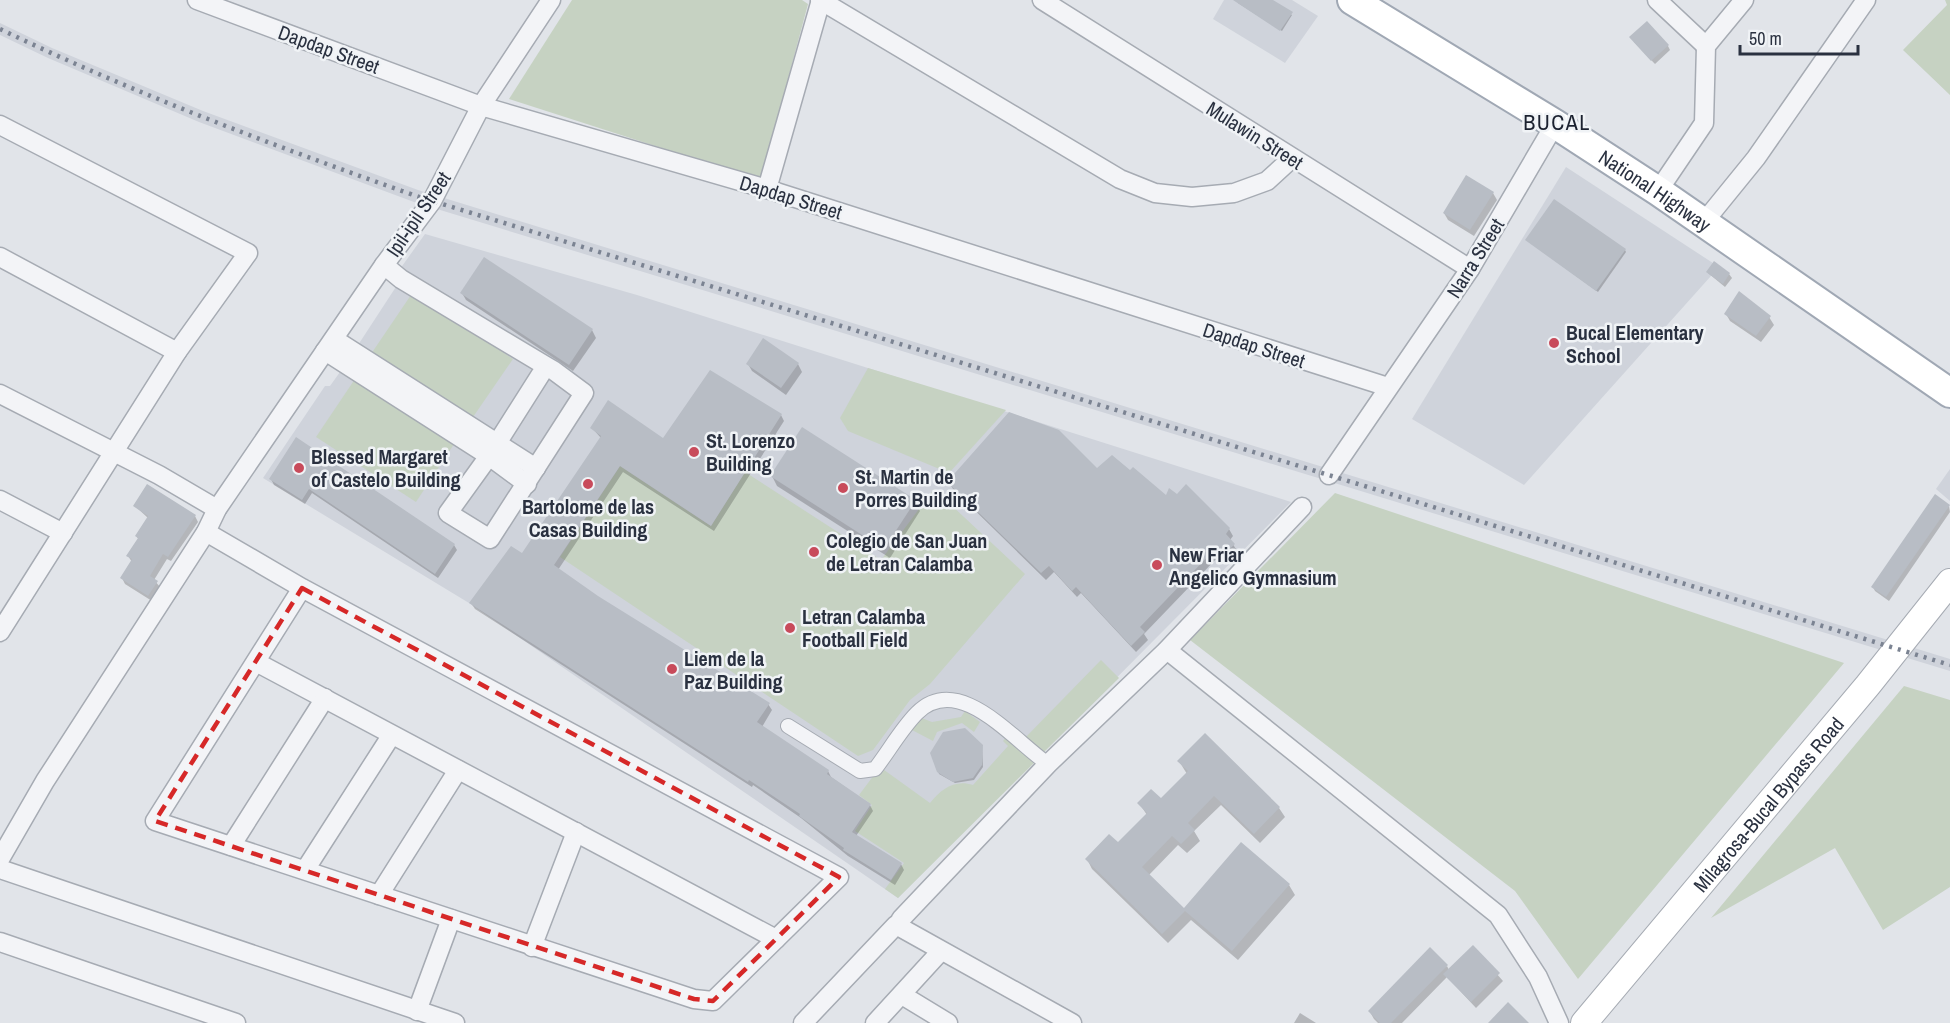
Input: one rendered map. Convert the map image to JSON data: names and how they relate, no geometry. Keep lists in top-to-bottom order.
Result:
{
  "streets": {
    "main road": ["National Highway", "Milagrosa-Bucal Bypass Road"],
    "street": [
      "Dapdap Street",
      "Mulawin Street",
      "Ipil-ipil Street",
      "Narra Street"
    ]
  },
  "crossings": [
    ["Dapdap Street", "Ipil-ipil Street"],
    ["Dapdap Street", "Narra Street"],
    ["Mulawin Street", "Narra Street"],
    ["National Highway", "Narra Street"]
  ],
  "districts": ["BUCAL"],
  "places": [
    "Bucal Elementary School",
    "St. Lorenzo Building",
    "Blessed Margaret of Castelo Building",
    "Bartolome de las Casas Building",
    "St. Martin de Porres Building",
    "Colegio de San Juan de Letran Calamba",
    "New Friar Angelico Gymnasium",
    "Letran Calamba Football Field",
    "Liem de la Paz Building"
  ],
  "scale_bar": "50 m"
}
